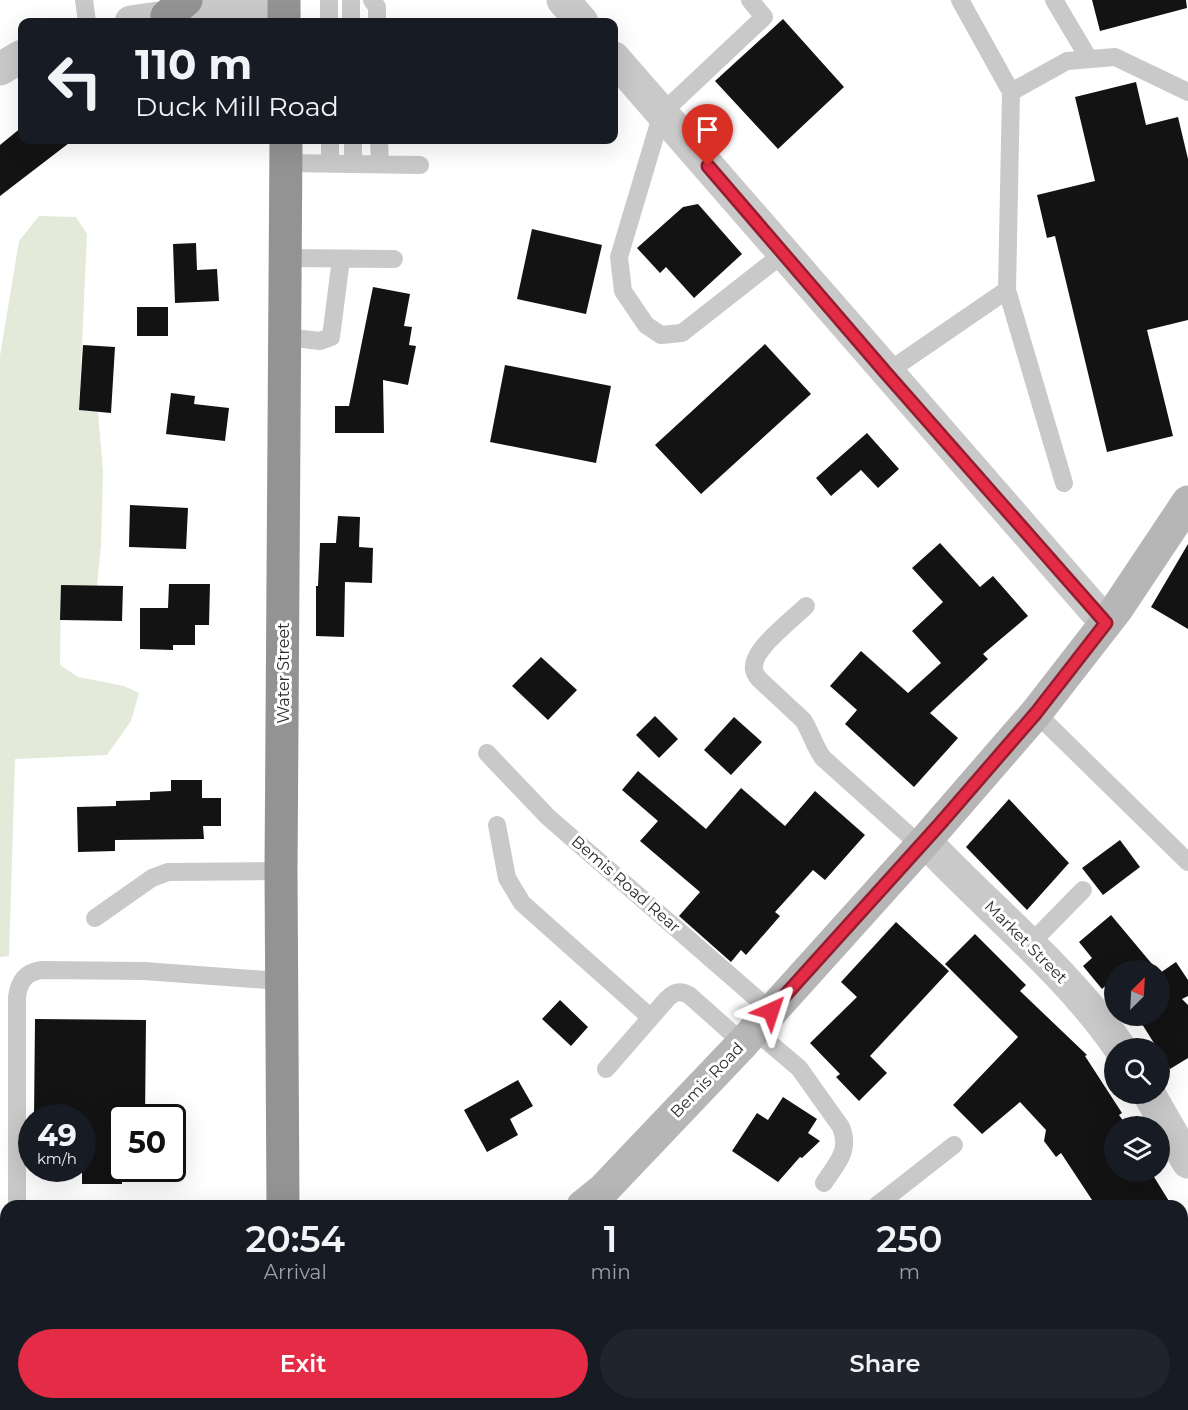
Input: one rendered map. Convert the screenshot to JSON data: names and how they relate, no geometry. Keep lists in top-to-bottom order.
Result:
{
  "streets": {
    "highway": ["Water Street"],
    "main road": ["Bemis Road"],
    "street": ["Market Street"],
    "lane": ["Bemis Road Rear"]
  },
  "crossings": [
    ["Bemis Road Rear", "Bemis Road"],
    ["Market Street", "Bemis Road"]
  ],
  "north": "top right",
  "page": {
    "turn": ["110 m", "Duck Mill Road"],
    "speed": "49 km/h",
    "limit": "50",
    "eta": [
      "20:54",
      "Arrival",
      "1",
      "min",
      "250",
      "m"
    ],
    "buttons": ["Exit", "Share"]
  }
}
